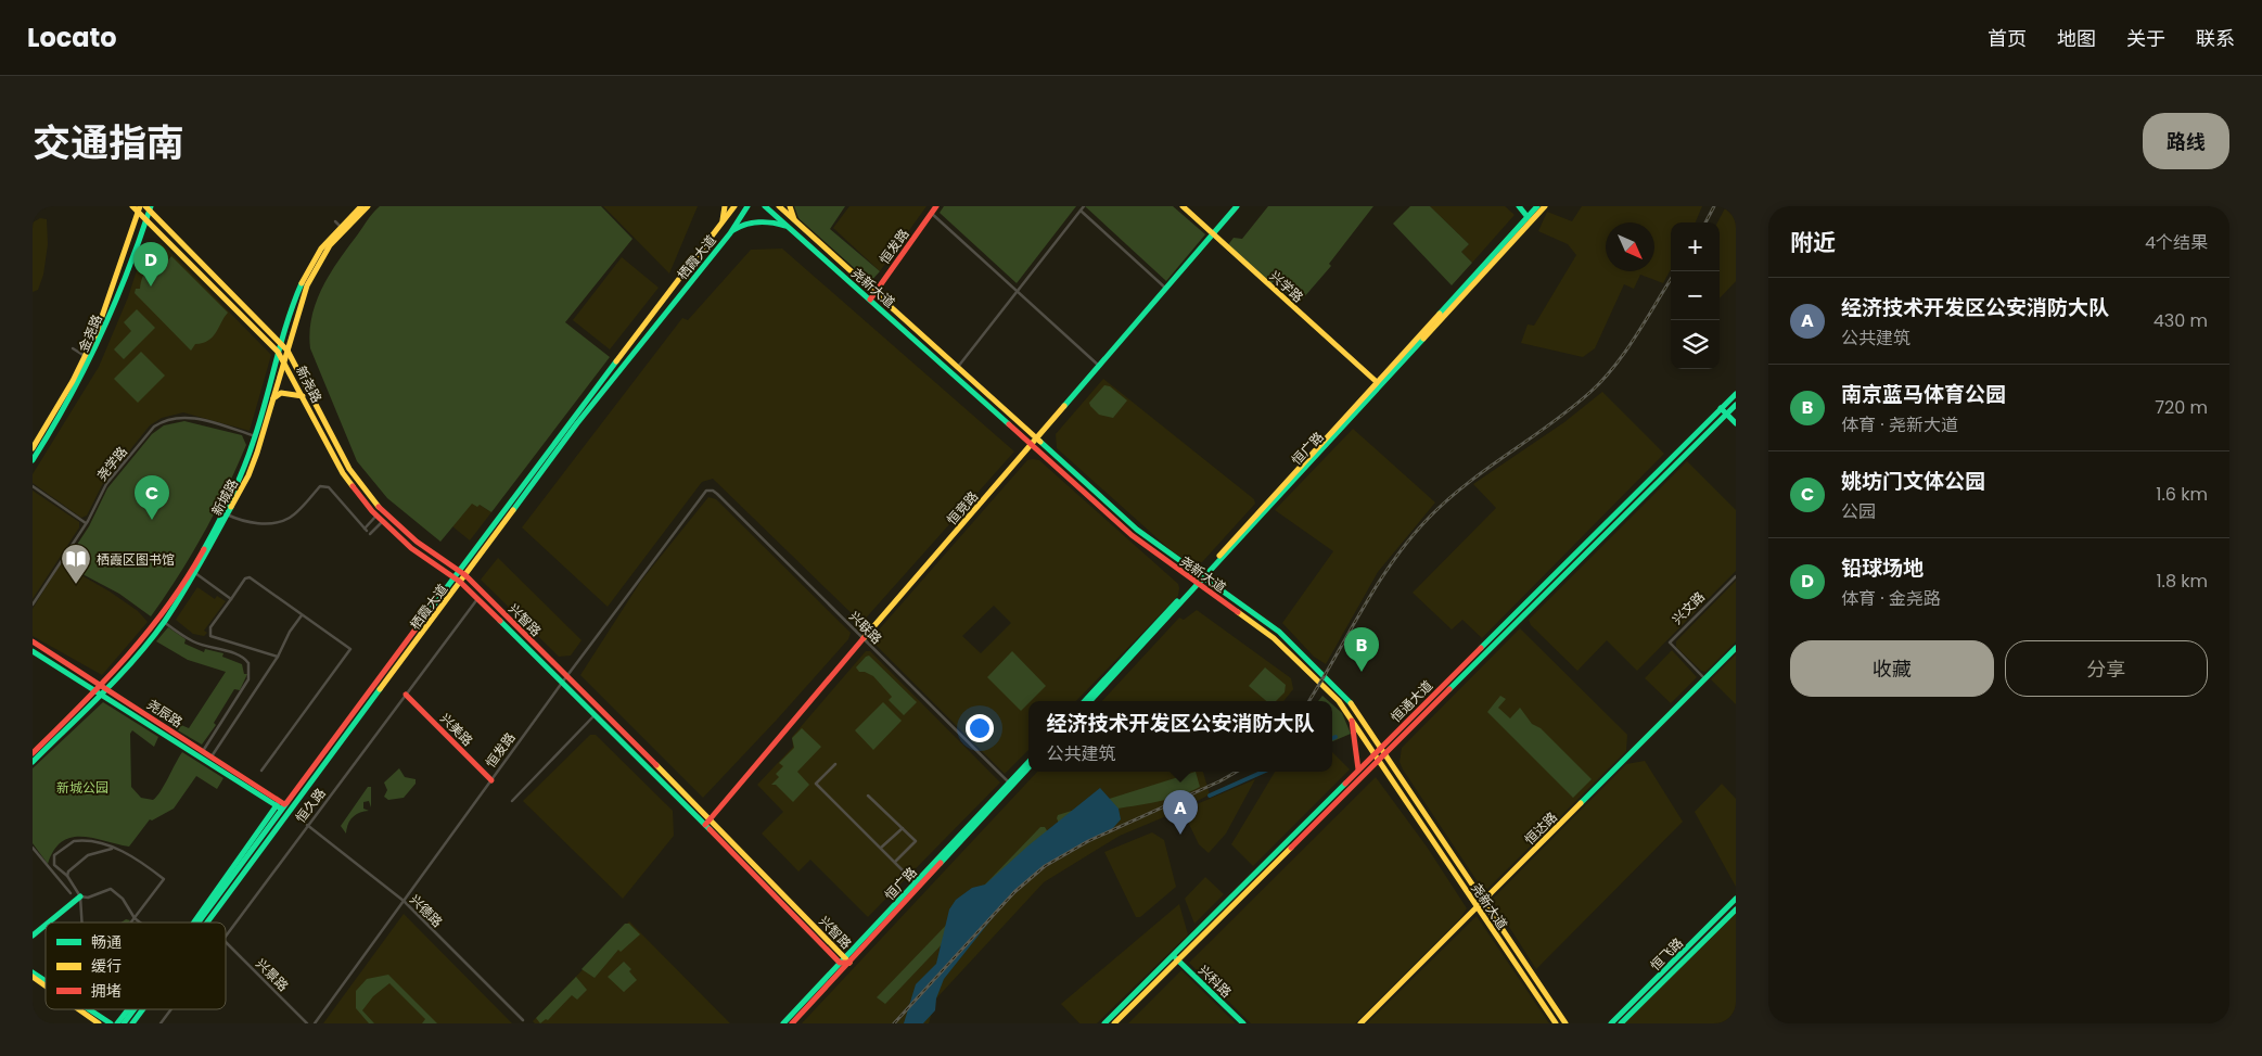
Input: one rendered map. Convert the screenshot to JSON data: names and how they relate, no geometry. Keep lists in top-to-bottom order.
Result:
{
  "streets": {
    "main road": [
      "恒发路",
      "栖霞大道",
      "兴学路",
      "尧新大道",
      "金尧路",
      "新尧路",
      "恒广路",
      "新城路",
      "恒竞路",
      "兴智路",
      "恒通大道",
      "尧辰路",
      "兴美路",
      "恒达路",
      "恒飞路",
      "兴科路"
    ],
    "street": [
      "尧学路",
      "兴文路",
      "兴联路",
      "恒久路",
      "兴德路",
      "兴景路"
    ]
  },
  "crossings": [
    ["恒发路", "尧新大道"],
    ["恒发路", "兴智路"],
    ["恒发路", "兴联路"],
    ["恒发路", "兴美路"],
    ["恒发路", "兴德路"],
    ["栖霞大道", "新尧路"],
    ["栖霞大道", "兴智路"],
    ["栖霞大道", "尧辰路"],
    ["兴学路", "恒广路"],
    ["兴学路", "恒竞路"],
    ["尧新大道", "恒广路"],
    ["尧新大道", "恒竞路"],
    ["尧新大道", "恒通大道"],
    ["尧新大道", "恒达路"],
    ["金尧路", "新尧路"],
    ["新尧路", "新城路"],
    ["新尧路", "兴智路"],
    ["恒广路", "兴智路"],
    ["恒广路", "兴联路"],
    ["尧学路", "新城路"],
    ["新城路", "尧辰路"],
    ["恒竞路", "兴智路"],
    ["恒竞路", "兴联路"],
    ["兴文路", "恒达路"],
    ["兴智路", "恒久路"],
    ["恒通大道", "兴科路"],
    ["兴美路", "恒久路"],
    ["恒久路", "兴德路"]
  ],
  "parks": ["新城公园"],
  "places": {
    "library": ["栖霞区图书馆"]
  },
  "legend": ["畅通", "缓行", "拥堵"],
  "north": "bottom right",
  "page": {
    "header": "Locato",
    "nav": [
      "首页",
      "地图",
      "关于",
      "联系"
    ],
    "title": "交通指南",
    "buttons": [
      "路线",
      ["收藏", "分享"]
    ],
    "heading": ["附近", "4个结果"],
    "map_buttons": ["+", "−"],
    "pins": [
      "D",
      "C",
      "B",
      "A"
    ],
    "list": [
      {
        "mark": "A",
        "name": "经济技术开发区公安消防大队",
        "note": "公共建筑",
        "value": "430 m"
      },
      {
        "mark": "B",
        "name": "南京蓝马体育公园",
        "note": "体育 · 尧新大道",
        "value": "720 m"
      },
      {
        "mark": "C",
        "name": "姚坊门文体公园",
        "note": "公园",
        "value": "1.6 km"
      },
      {
        "mark": "D",
        "name": "铅球场地",
        "note": "体育 · 金尧路",
        "value": "1.8 km"
      }
    ],
    "popup": ["经济技术开发区公安消防大队", "公共建筑"]
  }
}
